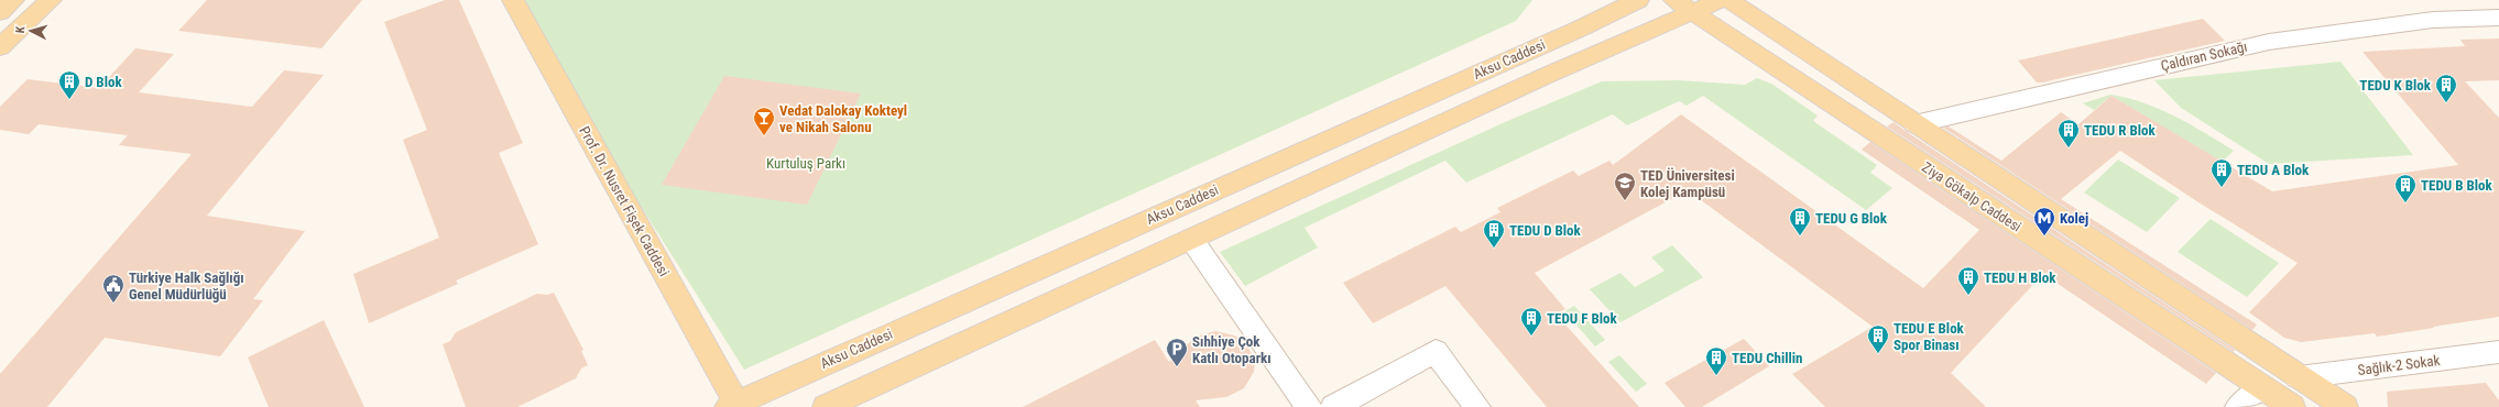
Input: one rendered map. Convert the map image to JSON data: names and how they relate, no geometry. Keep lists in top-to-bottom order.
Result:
{
  "streets": {
    "main road": ["Aksu Caddesi", "Ziya Gökalp Caddesi", "Prof. Dr. Nusret Fişek Caddesi"],
    "street": ["Çaldıran Sokağı", "Sağlık-2 Sokak"]
  },
  "crossings": [
    ["Çaldıran Sokağı", "Ziya Gökalp Caddesi"],
    ["Aksu Caddesi", "Ziya Gökalp Caddesi"],
    ["Aksu Caddesi", "Prof. Dr. Nusret Fişek Caddesi"],
    ["Ziya Gökalp Caddesi", "Sağlık-2 Sokak"]
  ],
  "parks": ["Kurtuluş Parkı"],
  "places": {
    "building": [
      "D Blok",
      "TEDU K Blok",
      "TEDU R Blok",
      "TEDU A Blok",
      "TEDU B Blok",
      "TEDU G Blok",
      "TEDU D Blok",
      "TEDU H Blok",
      "TEDU F Blok",
      "TEDU E Blok Spor Binası",
      "TEDU Chillin"
    ],
    "bar": ["Vedat Dalokay Kokteyl ve Nikah Salonu"],
    "school or university": ["TED Üniversitesi Kolej Kampüsü"],
    "metro station": ["Kolej"],
    "public building": ["Türkiye Halk Sağlığı Genel Müdürlüğü"],
    "parking": ["Sıhhiye Çok Katlı Otoparkı"]
  },
  "north": "left"
}
